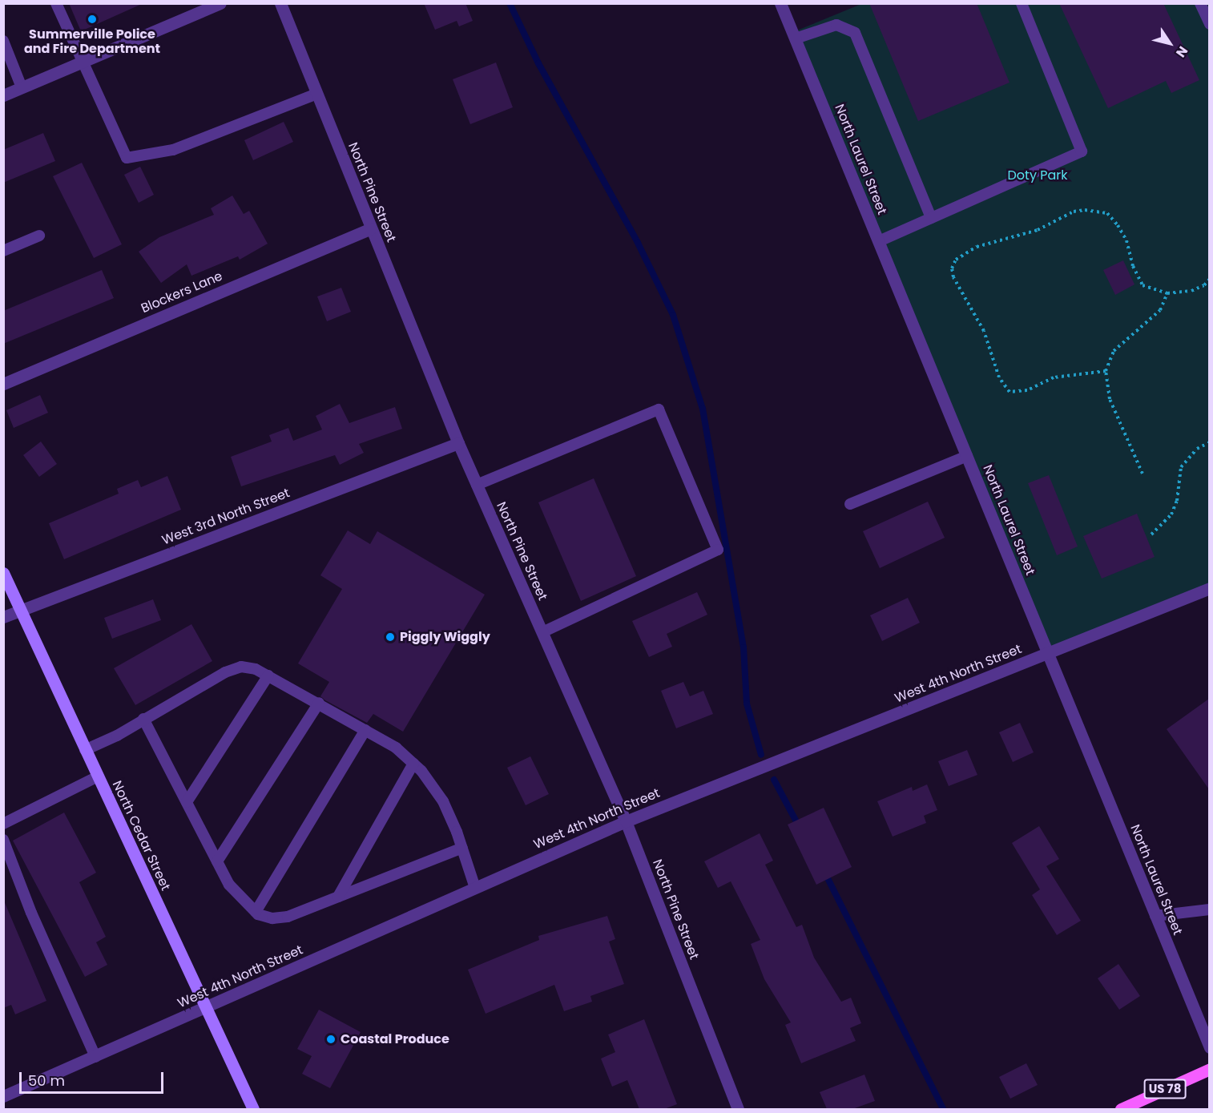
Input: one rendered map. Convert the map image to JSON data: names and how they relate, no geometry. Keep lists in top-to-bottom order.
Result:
{
  "streets": {
    "main road": ["US 78"],
    "street": [
      "North Laurel Street",
      "North Pine Street",
      "Blockers Lane",
      "West 3rd North Street",
      "West 4th North Street",
      "North Cedar Street"
    ]
  },
  "crossings": [
    ["North Laurel Street", "West 4th North Street"],
    ["North Pine Street", "Blockers Lane"],
    ["North Pine Street", "West 3rd North Street"],
    ["North Pine Street", "West 4th North Street"],
    ["West 3rd North Street", "North Cedar Street"],
    ["West 4th North Street", "North Cedar Street"]
  ],
  "parks": ["Doty Park"],
  "places": ["Summerville Police and Fire Department", "Piggly Wiggly", "Coastal Produce"],
  "scale_bar": "50 m",
  "north": "bottom right"
}
